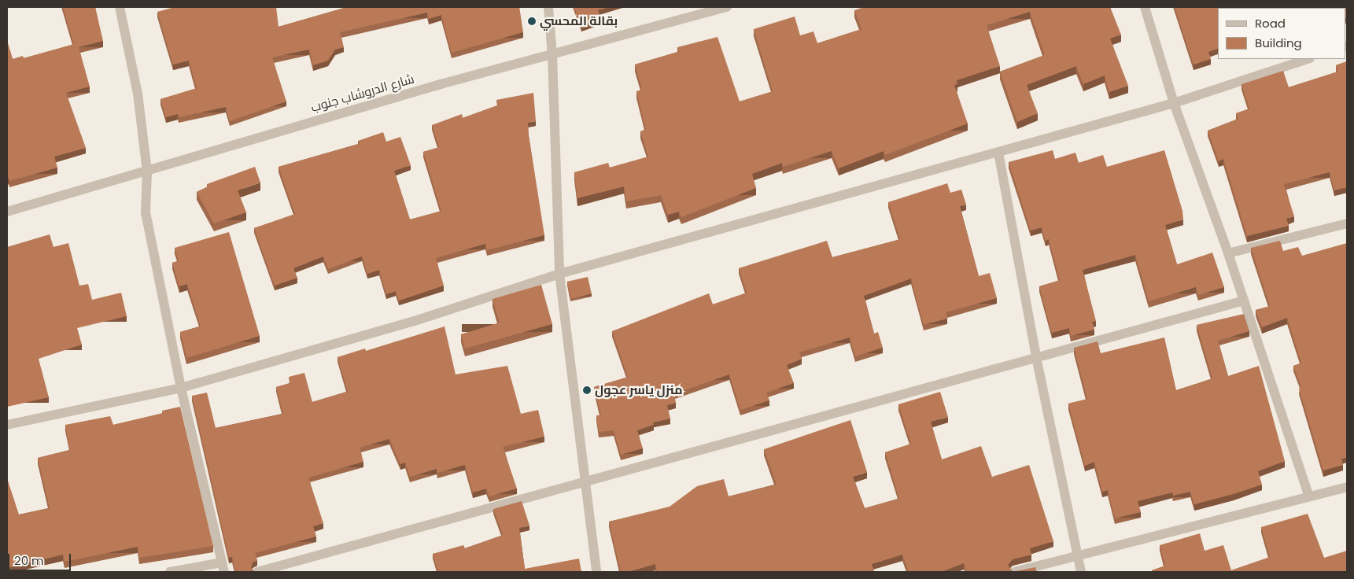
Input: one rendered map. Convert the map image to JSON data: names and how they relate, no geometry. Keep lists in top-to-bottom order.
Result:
{
  "streets": {
    "street": ["شارع الدروشاب جنوب"]
  },
  "places": ["بقالة المحسي", "منزل ياسر عجول"],
  "legend": ["Road", "Building"],
  "scale_bar": "20 m"
}
